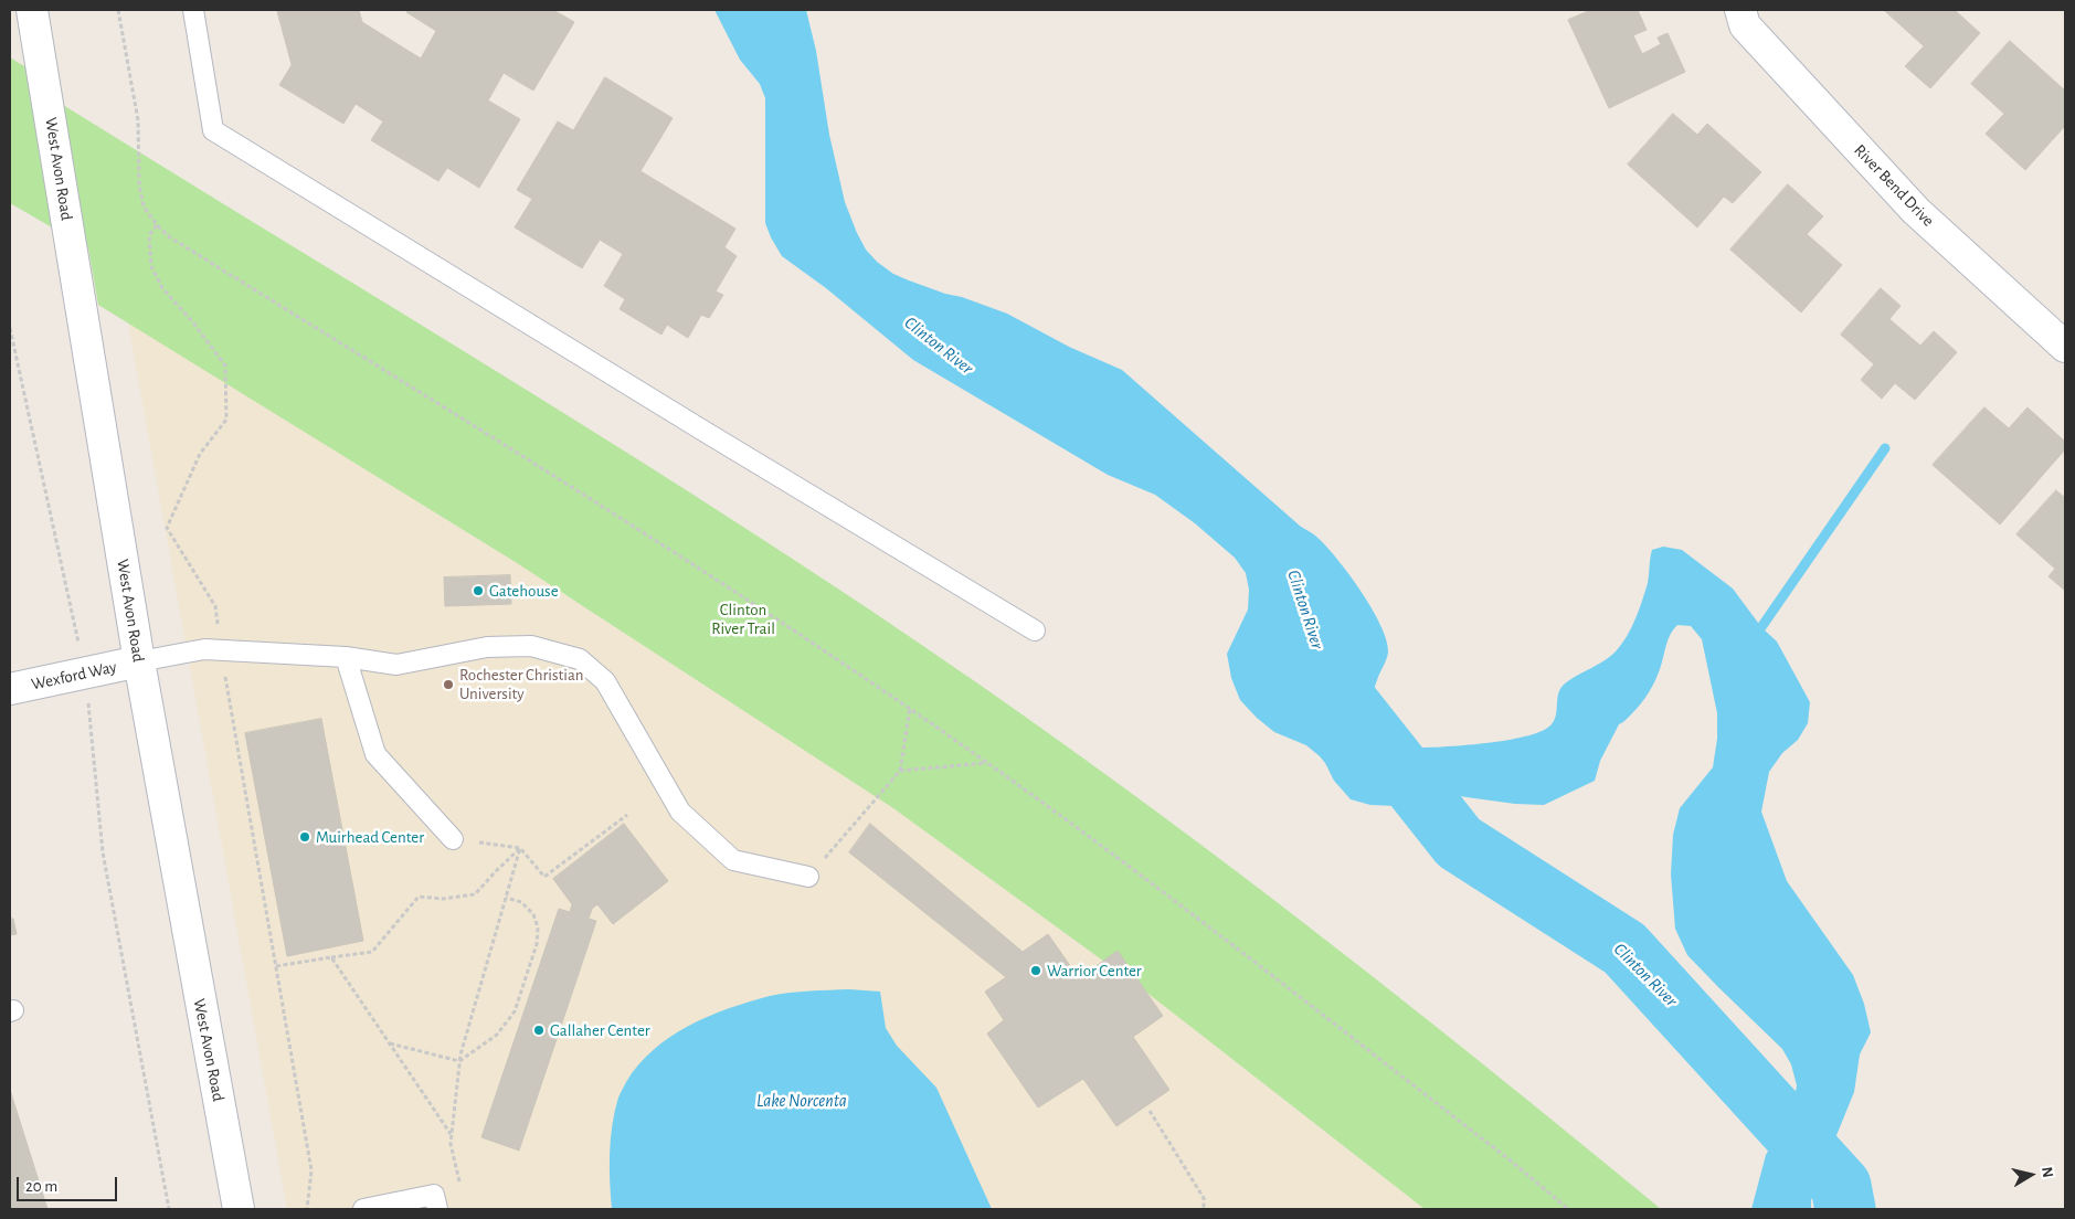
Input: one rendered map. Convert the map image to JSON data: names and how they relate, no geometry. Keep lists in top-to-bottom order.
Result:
{
  "streets": {
    "main road": ["West Avon Road", "River Bend Drive", "Wexford Way"]
  },
  "crossings": [
    ["West Avon Road", "Wexford Way"]
  ],
  "water": ["Clinton River", "Lake Norcenta"],
  "parks": ["Clinton River Trail"],
  "places": [
    "Gatehouse",
    "Rochester Christian University",
    "Muirhead Center",
    "Warrior Center",
    "Gallaher Center"
  ],
  "scale_bar": "20 m",
  "north": "right"
}
